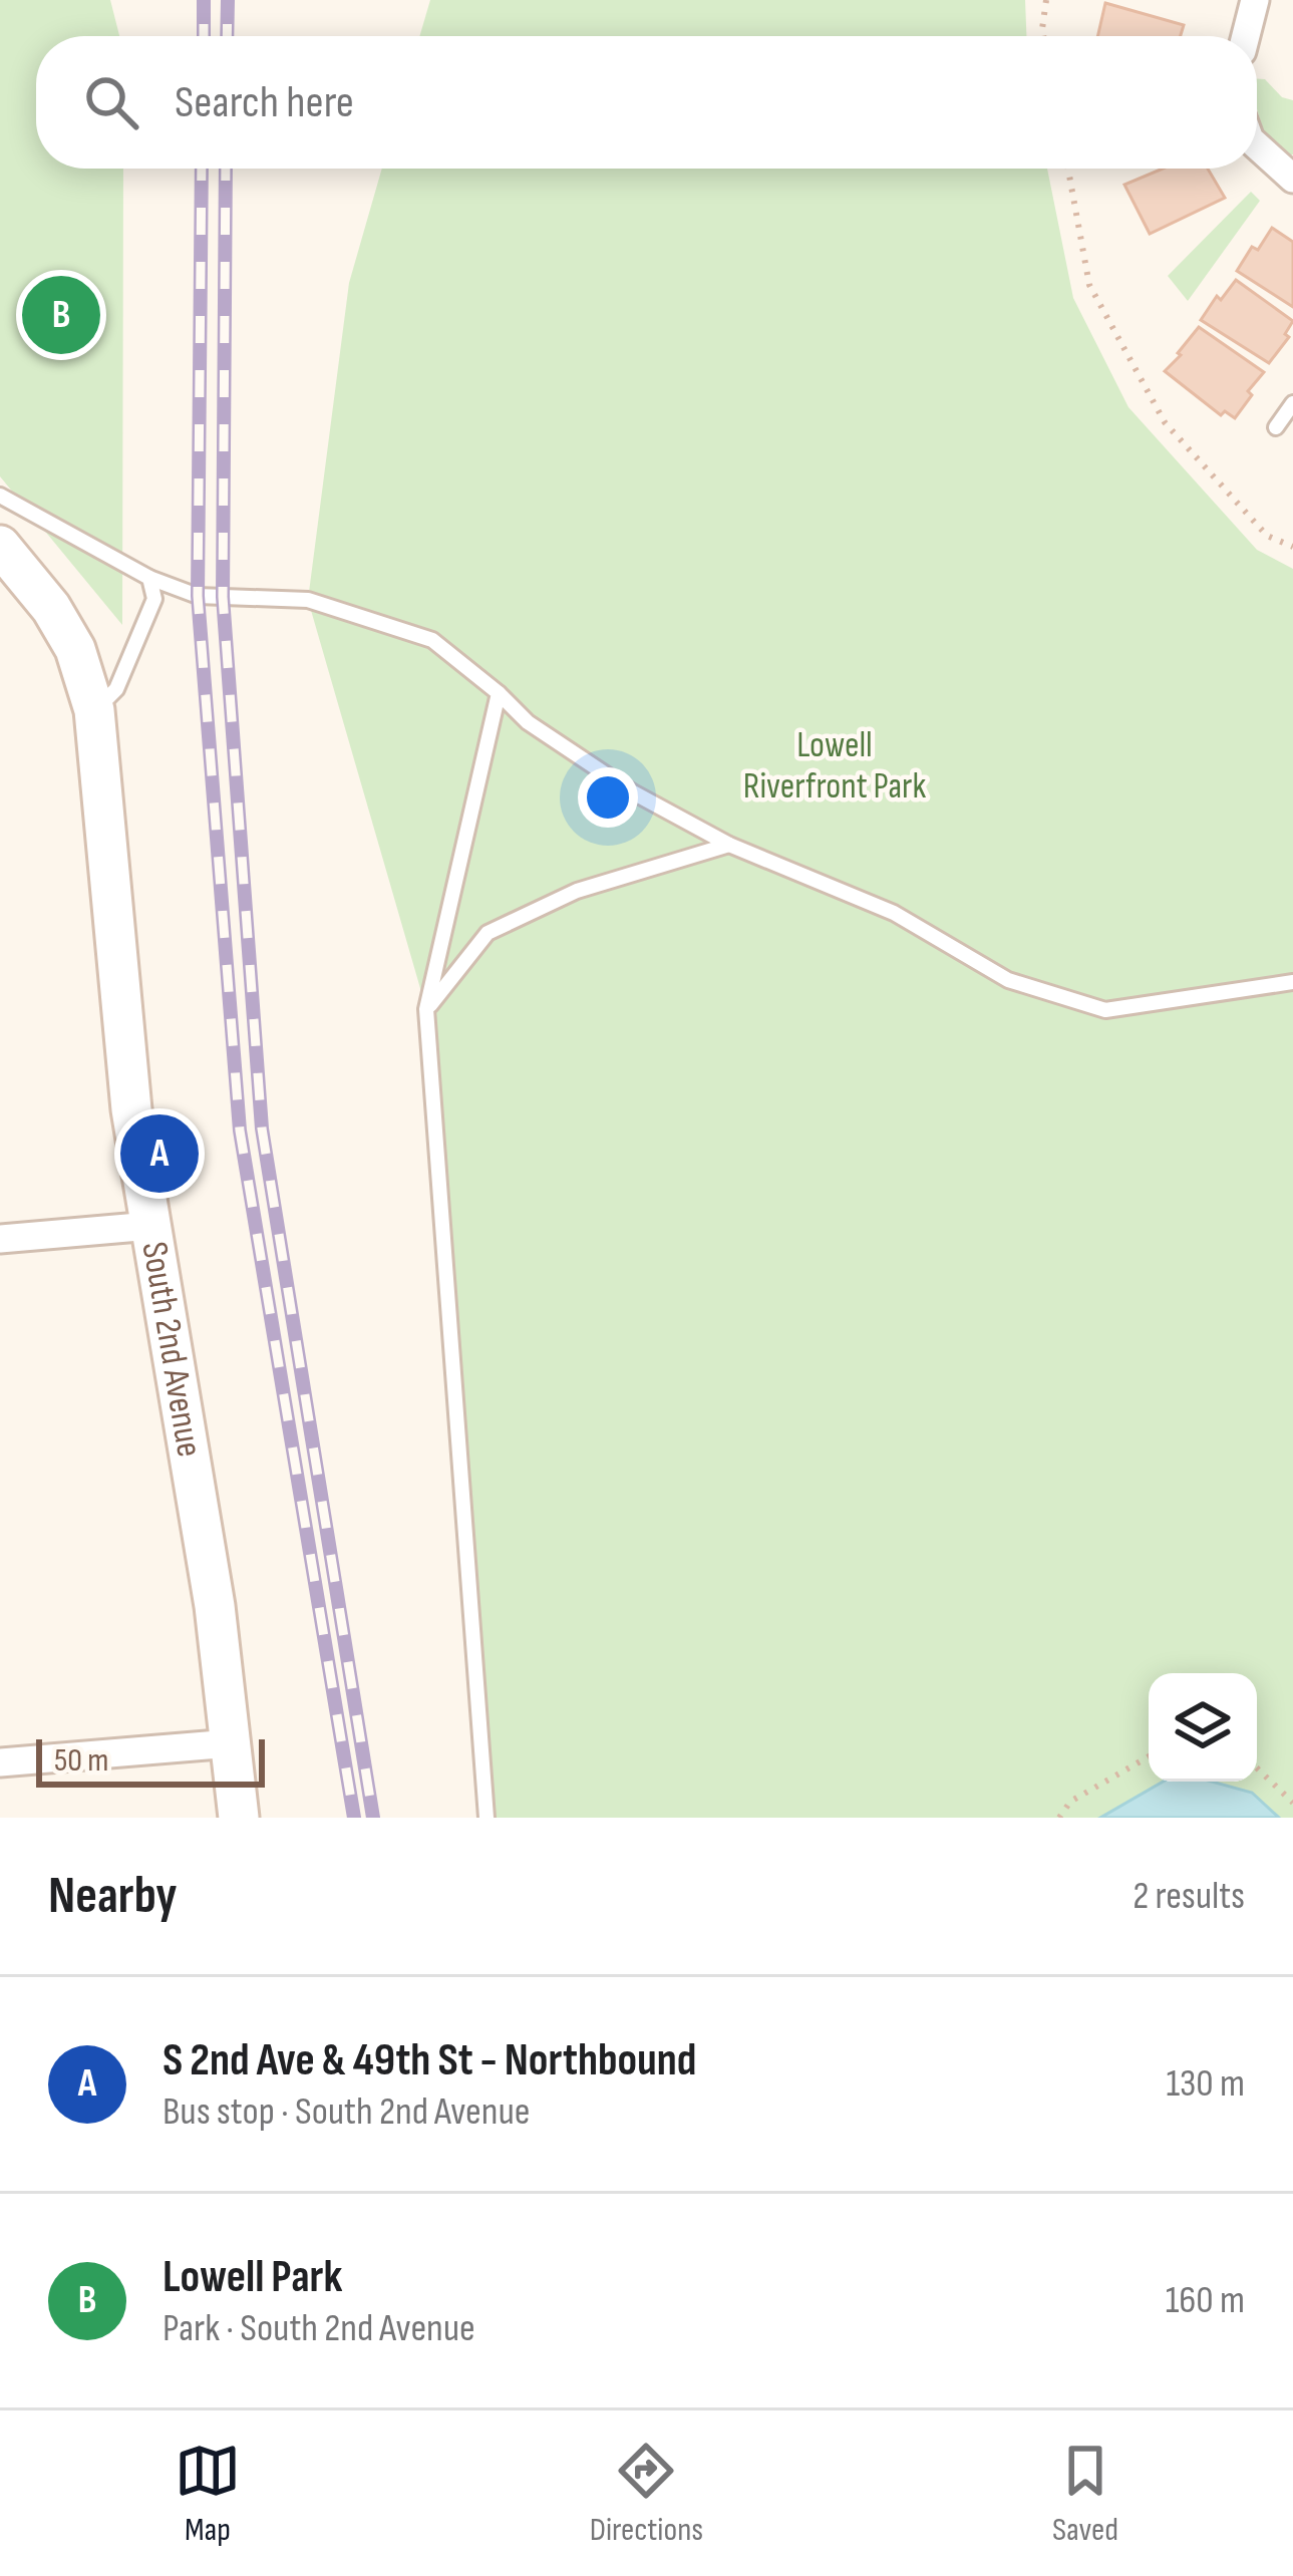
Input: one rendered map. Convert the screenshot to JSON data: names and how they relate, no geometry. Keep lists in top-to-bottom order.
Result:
{
  "streets": {
    "street": ["South 2nd Avenue"]
  },
  "parks": ["Lowell Riverfront Park"],
  "scale_bar": "50 m",
  "page": {
    "search": "Search here",
    "pins": ["B", "A"],
    "scale": "50 m",
    "heading": ["Nearby", "2 results"],
    "list": [
      {
        "mark": "A",
        "name": "S 2nd Ave & 49th St - Northbound",
        "note": "Bus stop · South 2nd Avenue",
        "value": "130 m"
      },
      {
        "mark": "B",
        "name": "Lowell Park",
        "note": "Park · South 2nd Avenue",
        "value": "160 m"
      }
    ],
    "nav": ["Map", "Directions", "Saved"]
  }
}
